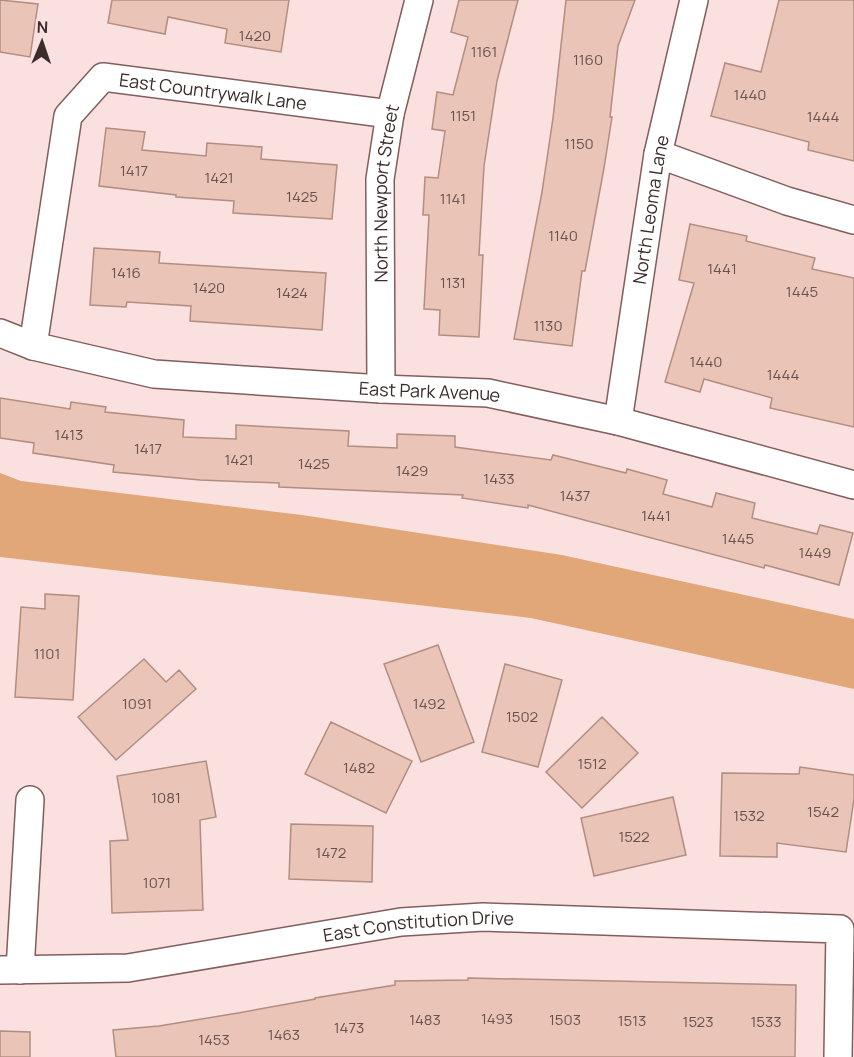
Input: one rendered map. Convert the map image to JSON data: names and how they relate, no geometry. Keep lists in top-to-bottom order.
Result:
{
  "streets": {
    "street": [
      "East Countrywalk Lane",
      "North Newport Street",
      "North Leoma Lane",
      "East Park Avenue",
      "East Constitution Drive"
    ]
  },
  "crossings": [
    ["East Countrywalk Lane", "North Newport Street"],
    ["East Countrywalk Lane", "East Park Avenue"],
    ["North Newport Street", "East Park Avenue"],
    ["North Leoma Lane", "East Park Avenue"]
  ],
  "house_numbers": [
    "1420",
    "1161",
    "1160",
    "1440",
    "1151",
    "1444",
    "1150",
    "1417",
    "1421",
    "1425",
    "1141",
    "1140",
    "1441",
    "1416",
    "1131",
    "1420",
    "1445",
    "1424",
    "1130",
    "1440",
    "1444",
    "1413",
    "1417",
    "1421",
    "1425",
    "1429",
    "1433",
    "1437",
    "1441",
    "1445",
    "1449",
    "1101",
    "1091",
    "1492",
    "1502",
    "1512",
    "1482",
    "1081",
    "1542",
    "1532",
    "1522",
    "1472",
    "1071",
    "1493",
    "1483",
    "1503",
    "1513",
    "1523",
    "1533",
    "1473",
    "1463",
    "1453"
  ],
  "north": "top"
}
